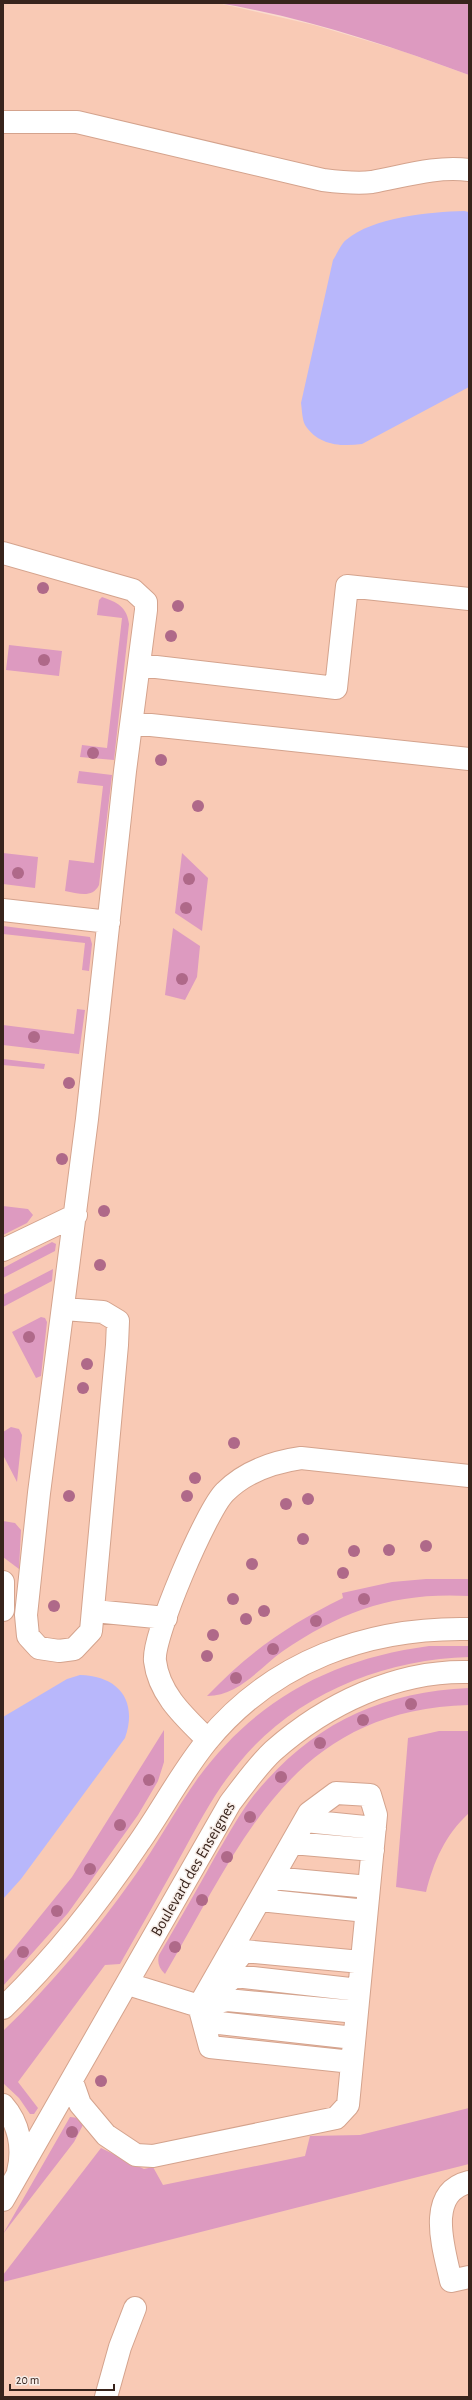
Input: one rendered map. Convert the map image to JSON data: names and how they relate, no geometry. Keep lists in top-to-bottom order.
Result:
{
  "streets": {
    "street": ["Boulevard des Enseignes"]
  },
  "scale_bar": "20 m"
}
